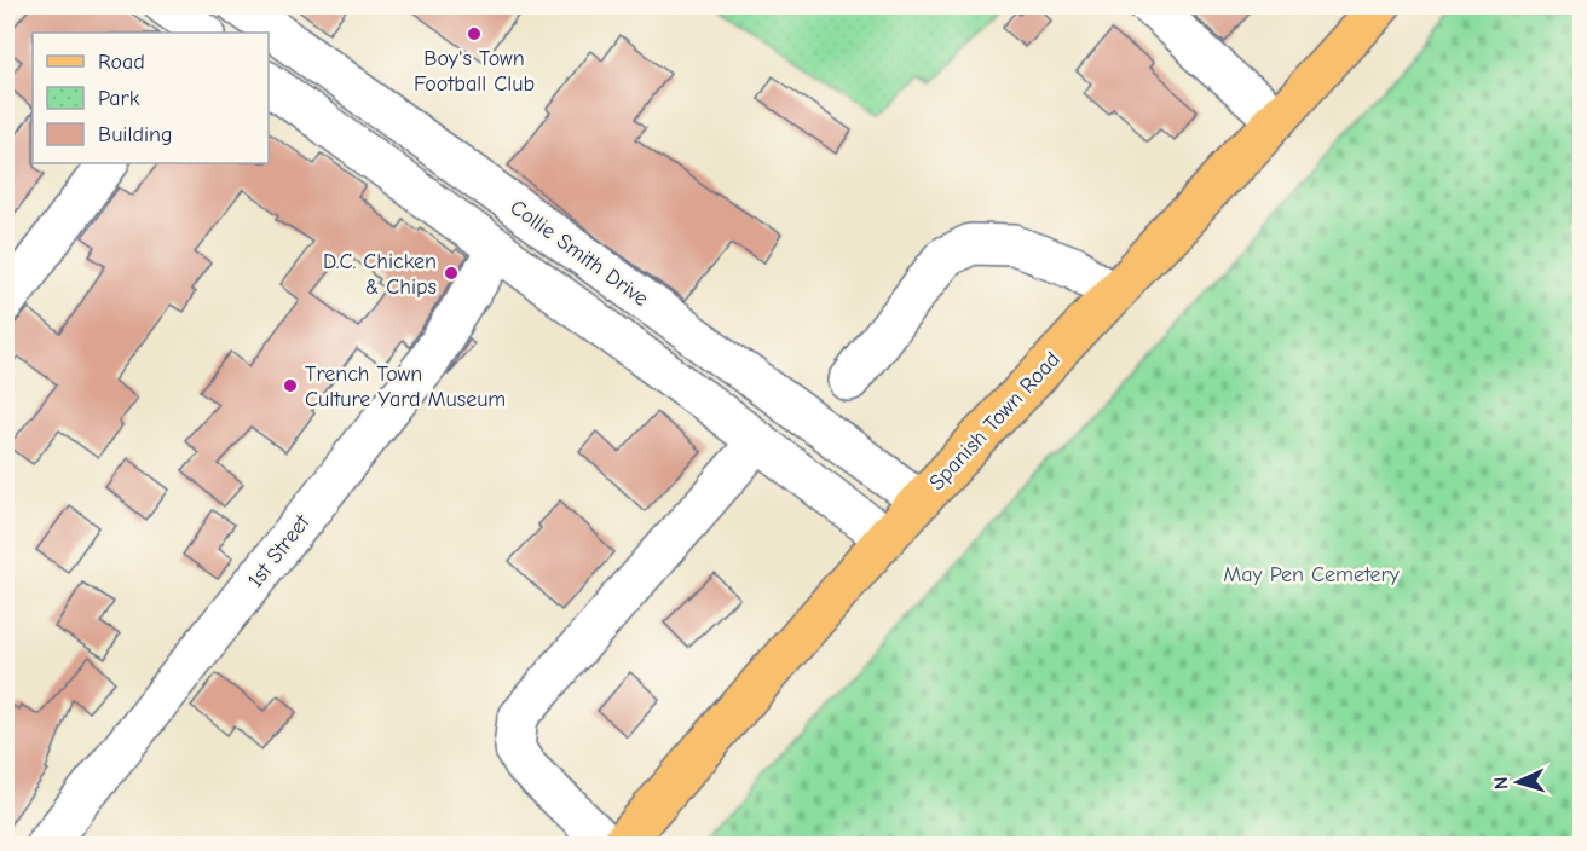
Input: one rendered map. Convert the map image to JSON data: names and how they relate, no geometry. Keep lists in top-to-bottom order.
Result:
{
  "streets": {
    "main road": ["Spanish Town Road"],
    "street": ["Collie Smith Drive", "1st Street"]
  },
  "crossings": [
    ["Collie Smith Drive", "Spanish Town Road"],
    ["Collie Smith Drive", "1st Street"]
  ],
  "parks": ["May Pen Cemetery"],
  "places": ["Boy's Town Football Club", "D.C. Chicken & Chips", "Trench Town Culture Yard Museum"],
  "legend": ["Road", "Park", "Building"],
  "north": "left"
}
